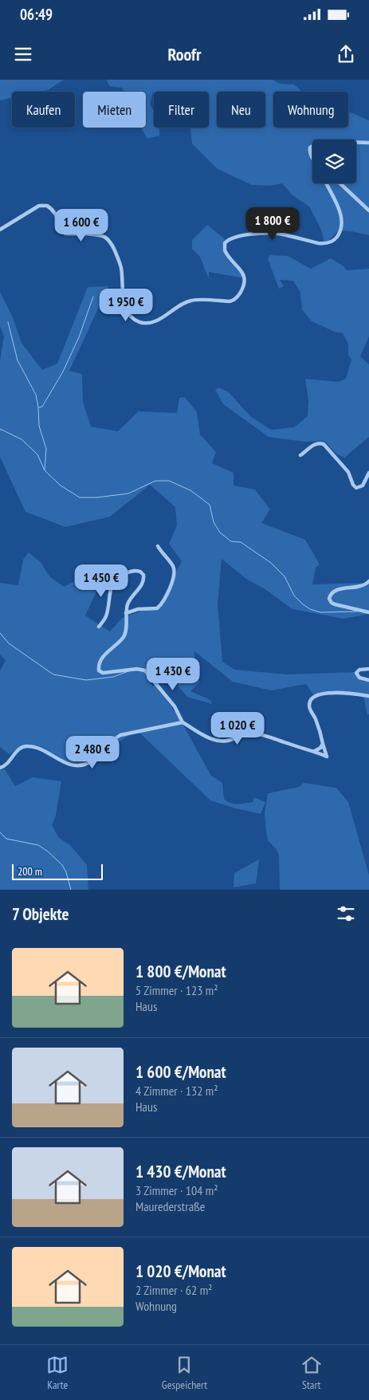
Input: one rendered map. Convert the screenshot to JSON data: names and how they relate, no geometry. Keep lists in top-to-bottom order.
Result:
{
  "scale_bar": "200 m",
  "page": {
    "status": "06:49",
    "header": "Roofr",
    "chip": [
      "Kaufen",
      "Mieten",
      "Filter",
      "Neu",
      "Wohnung"
    ],
    "price": [
      "1 800 €",
      "1 600 €",
      "1 950 €",
      "1 450 €",
      "1 430 €",
      "1 020 €",
      "2 480 €"
    ],
    "scale": "200 m",
    "heading": "7 Objekte",
    "list": [
      {
        "name": "1 800 €/Monat",
        "note": "5 Zimmer · 123 m² · Haus"
      },
      {
        "name": "1 600 €/Monat",
        "note": "4 Zimmer · 132 m² · Haus"
      },
      {
        "name": "1 430 €/Monat",
        "note": "3 Zimmer · 104 m² · Maurederstraße"
      },
      {
        "name": "1 020 €/Monat",
        "note": "2 Zimmer · 62 m² · Wohnung"
      }
    ],
    "tabs": ["Karte", "Gespeichert", "Start"]
  }
}
